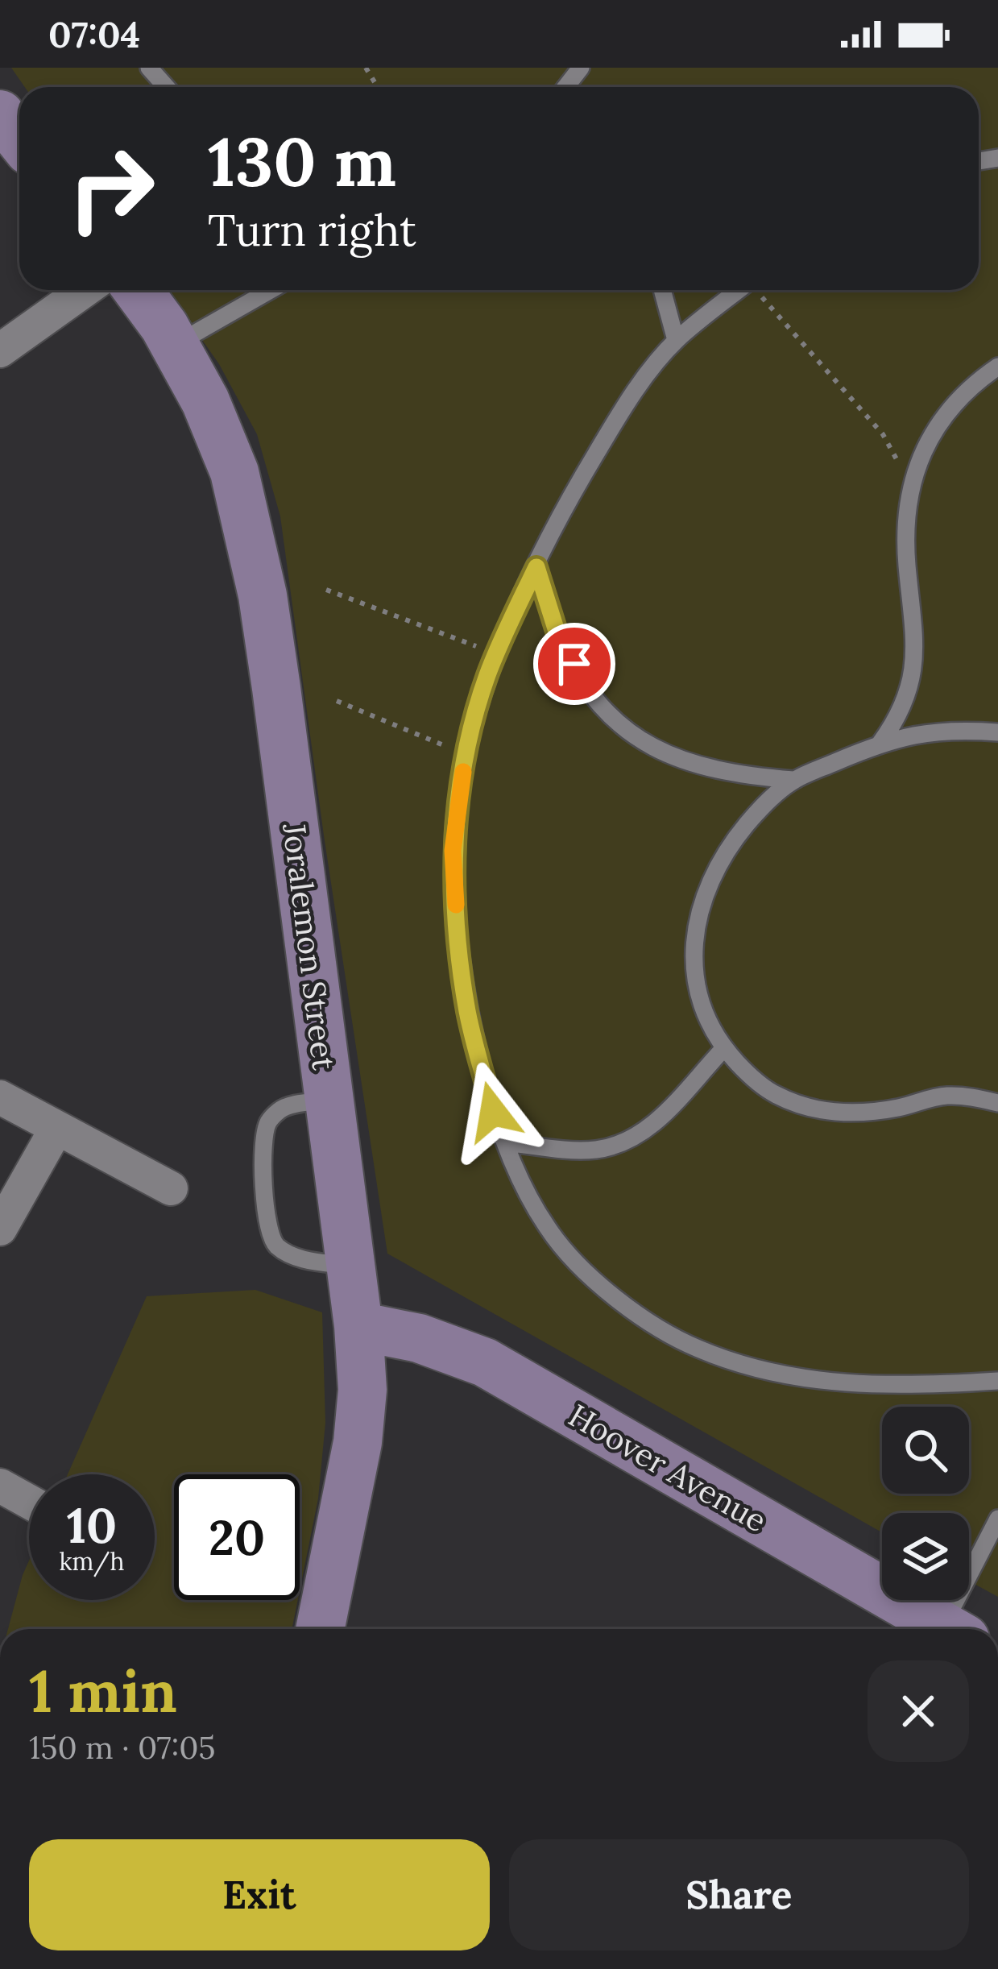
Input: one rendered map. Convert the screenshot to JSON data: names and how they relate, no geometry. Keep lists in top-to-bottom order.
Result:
{
  "streets": {
    "street": ["Joralemon Street", "Hoover Avenue"]
  },
  "crossings": [
    ["Joralemon Street", "Hoover Avenue"]
  ],
  "page": {
    "status": "07:04",
    "turn": ["130 m", "Turn right"],
    "speed": "10 km/h",
    "limit": "20",
    "heading": ["1 min", "150 m · 07:05"],
    "buttons": ["Exit", "Share"]
  }
}
